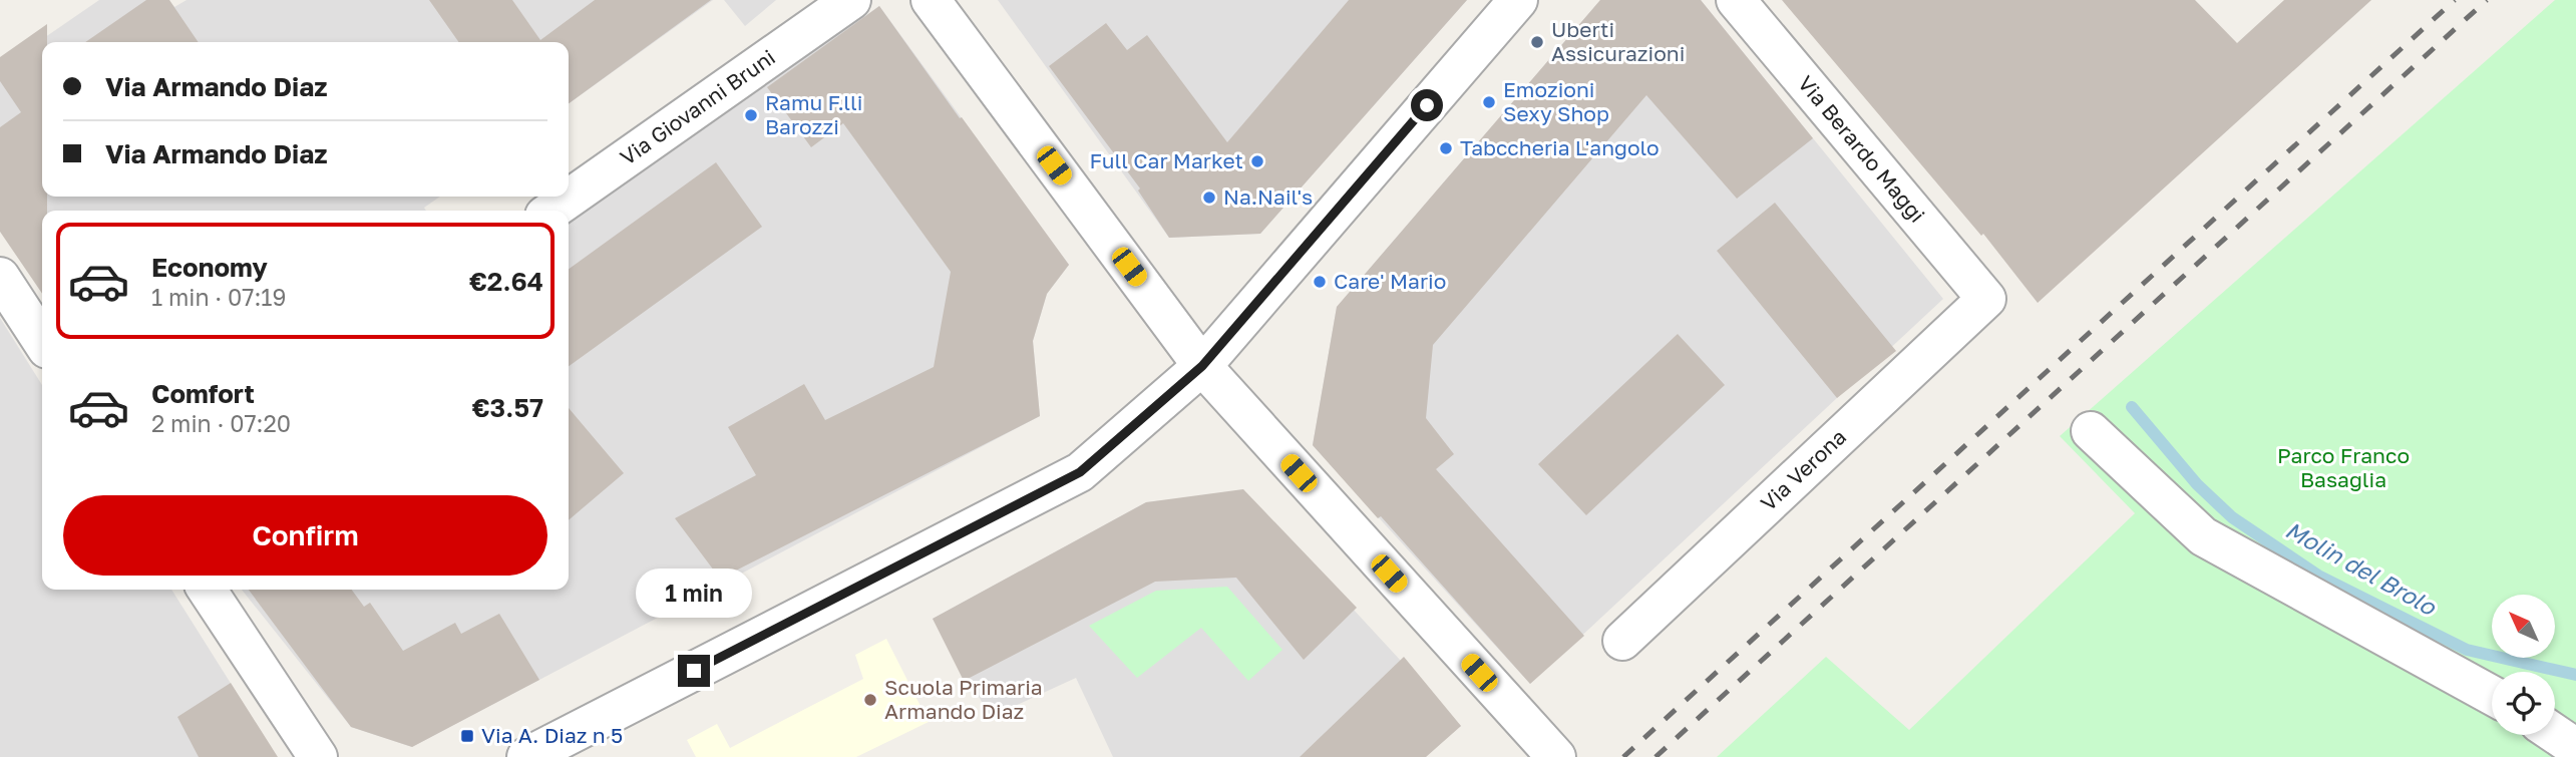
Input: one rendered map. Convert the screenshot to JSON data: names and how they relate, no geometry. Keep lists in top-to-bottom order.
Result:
{
  "streets": {
    "street": ["Via Giovanni Bruni", "Via Berardo Maggi", "Via Verona"]
  },
  "crossings": [
    ["Via Berardo Maggi", "Via Verona"]
  ],
  "water": ["Molin del Brolo"],
  "parks": ["Parco Franco Basaglia"],
  "places": {
    "other": [
      "Uberti Assicurazioni",
      "Emozioni Sexy Shop",
      "Ramu F.lli Barozzi",
      "Tabccheria L'angolo",
      "Full Car Market",
      "Na.Nail's",
      "Care' Mario",
      "Scuola Primaria Armando Diaz"
    ],
    "transit": ["Via A. Diaz n 5"]
  },
  "north": "top left",
  "page": {
    "banner": ["Via Armando Diaz", "Via Armando Diaz"],
    "list": [
      {
        "name": "Economy",
        "note": "1 min · 07:19",
        "value": "€2.64"
      },
      {
        "name": "Comfort",
        "note": "2 min · 07:20",
        "value": "€3.57"
      }
    ],
    "buttons": "Confirm",
    "bubble": "1 min"
  }
}
